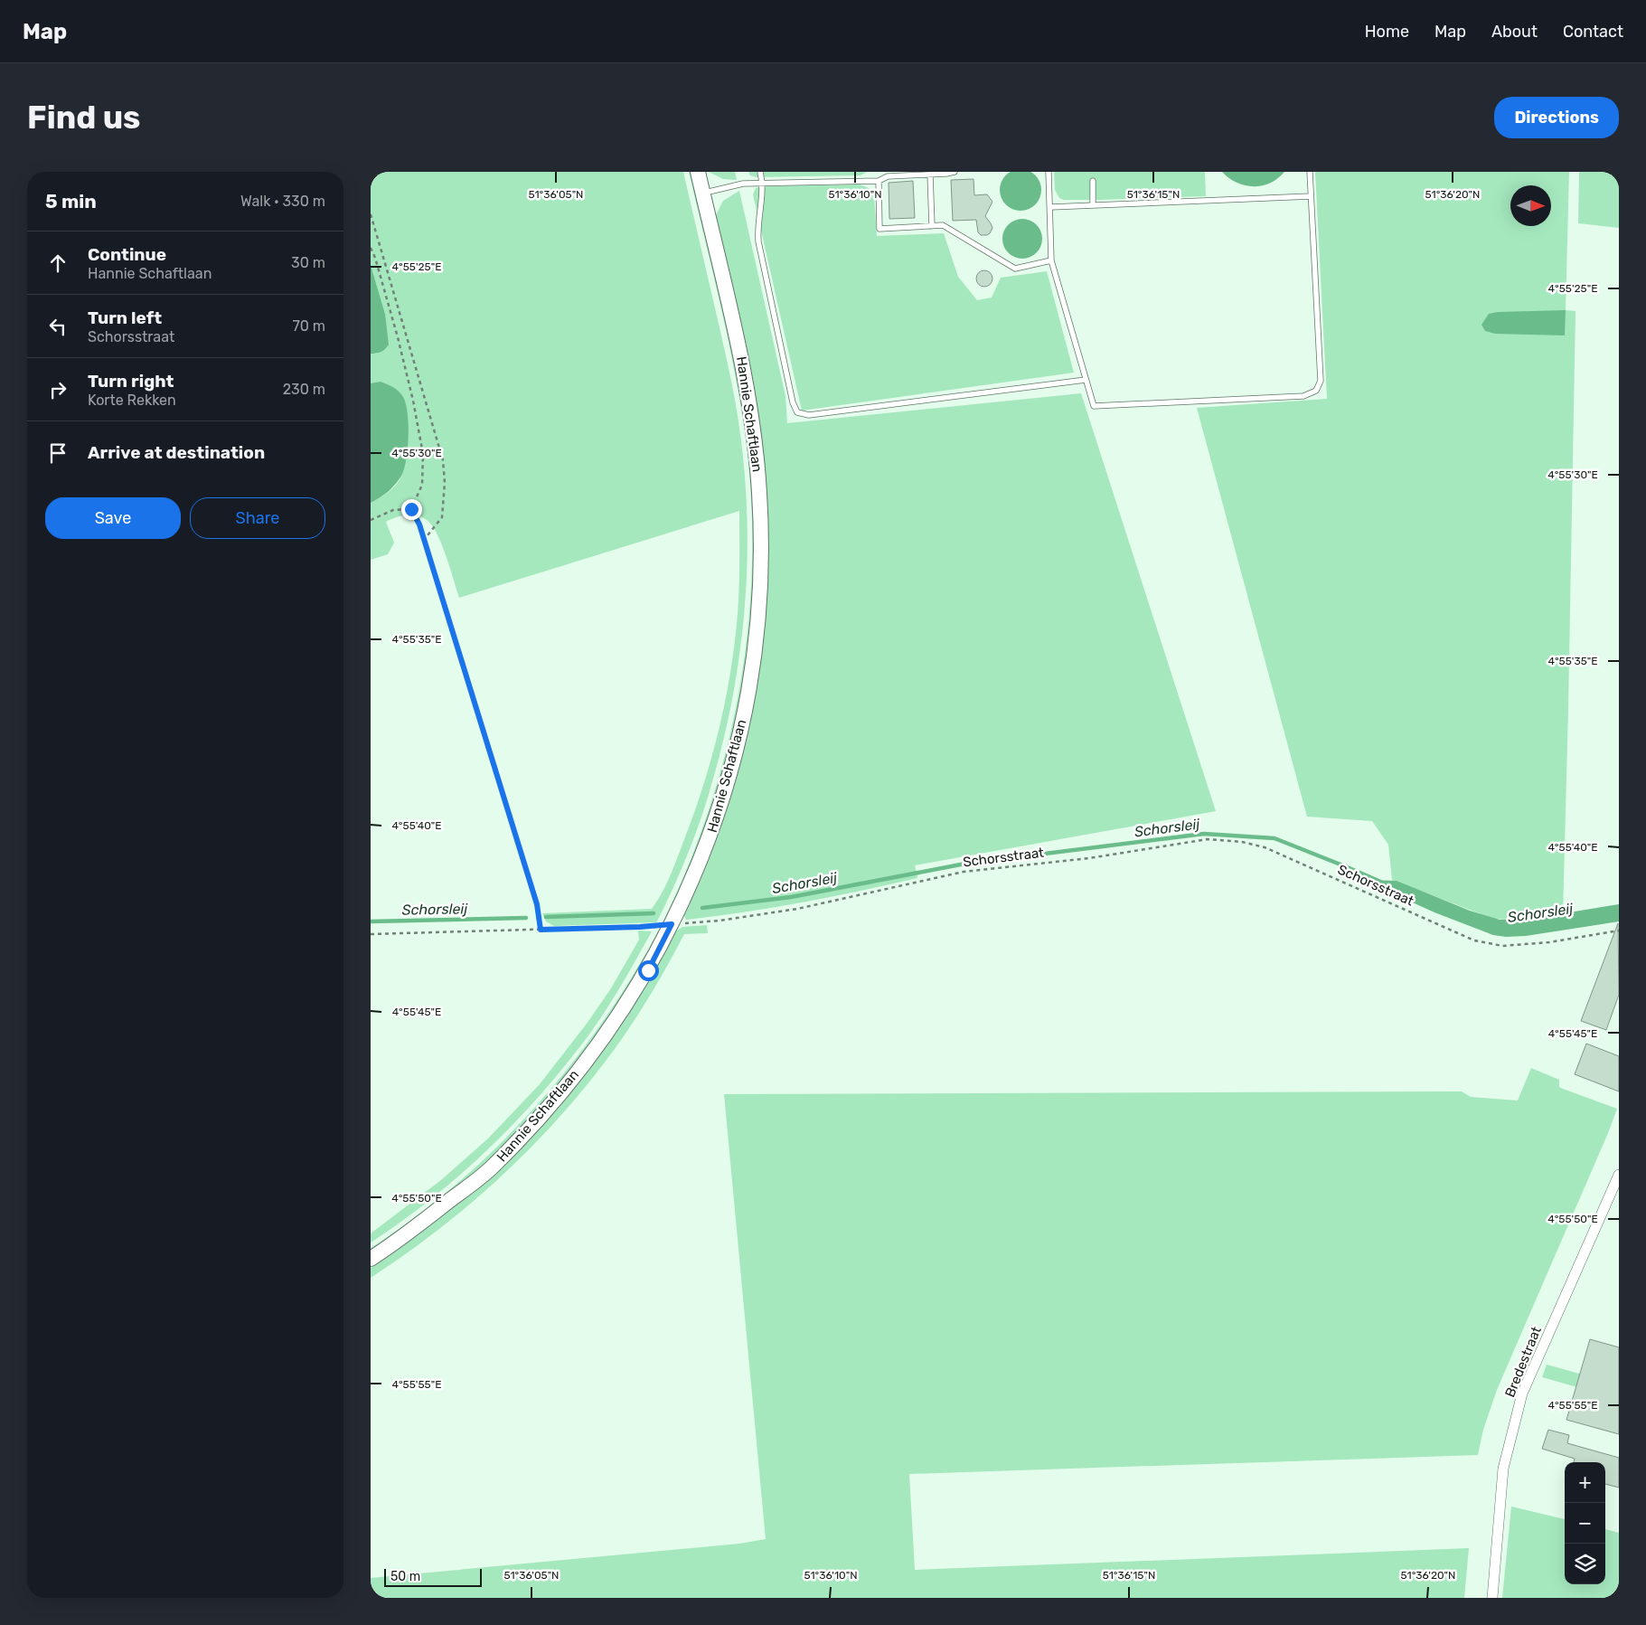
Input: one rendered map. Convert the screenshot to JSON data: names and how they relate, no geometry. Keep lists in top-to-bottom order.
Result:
{
  "streets": {
    "main road": ["Hannie Schaftlaan"],
    "street": ["Bredestraat"],
    "path": ["Schorsstraat"]
  },
  "crossings": [
    ["Hannie Schaftlaan", "Schorsstraat"]
  ],
  "water": ["Schorsleij"],
  "scale_bar": "50 m",
  "north": "right",
  "page": {
    "header": "Map",
    "nav": [
      "Home",
      "Map",
      "About",
      "Contact"
    ],
    "buttons": [
      "Directions",
      ["Save", "Share"]
    ],
    "title": "Find us",
    "heading": ["5 min", "Walk · 330 m"],
    "list": [
      ["Continue", "Hannie Schaftlaan", "30 m"],
      ["Turn left", "Schorsstraat", "70 m"],
      ["Turn right", "Korte Rekken", "230 m"],
      "Arrive at destination"
    ],
    "map_buttons": ["+", "−"],
    "scale": "50 m"
  },
  "coordinates": [
    "51°36'05\"N",
    "51°36'10\"N",
    "51°36'15\"N",
    "51°36'20\"N",
    "4°55'25\"E",
    "4°55'30\"E",
    "4°55'35\"E",
    "4°55'40\"E",
    "4°55'45\"E",
    "4°55'50\"E",
    "4°55'55\"E"
  ]
}
